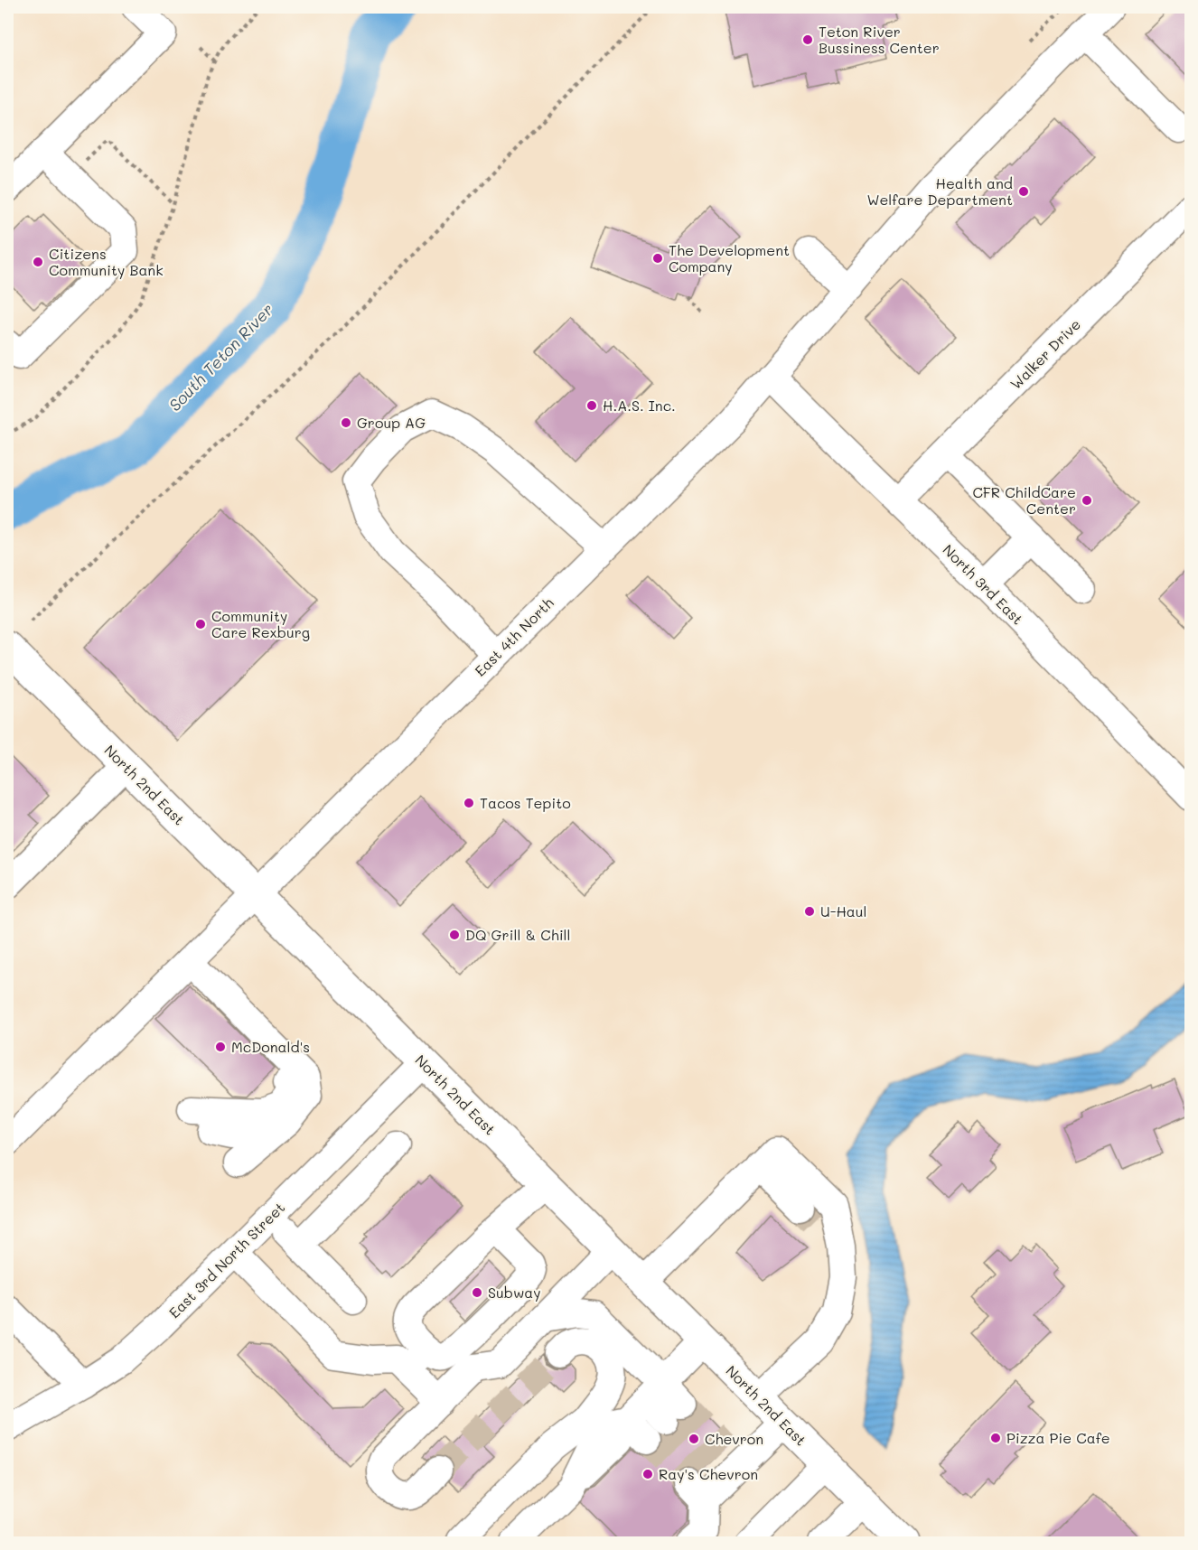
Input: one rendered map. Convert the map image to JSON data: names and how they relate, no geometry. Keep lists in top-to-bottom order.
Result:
{
  "streets": {
    "main road": ["North 2nd East"],
    "street": [
      "Walker Drive",
      "North 3rd East",
      "East 4th North",
      "East 3rd North Street"
    ]
  },
  "crossings": [
    ["Walker Drive", "North 3rd East"],
    ["North 3rd East", "East 4th North"],
    ["East 4th North", "North 2nd East"],
    ["North 2nd East", "East 3rd North Street"]
  ],
  "water": ["South Teton River"],
  "places": [
    "Teton River Bussiness Center",
    "Health and Welfare Department",
    "The Development Company",
    "Citizens Community Bank",
    "H.A.S. Inc.",
    "Group AG",
    "CFR ChildCare Center",
    "Community Care Rexburg",
    "Tacos Tepito",
    "U-Haul",
    "DQ Grill & Chill",
    "McDonald's",
    "Subway",
    "Pizza Pie Cafe",
    "Chevron",
    "Ray's Chevron"
  ]
}
